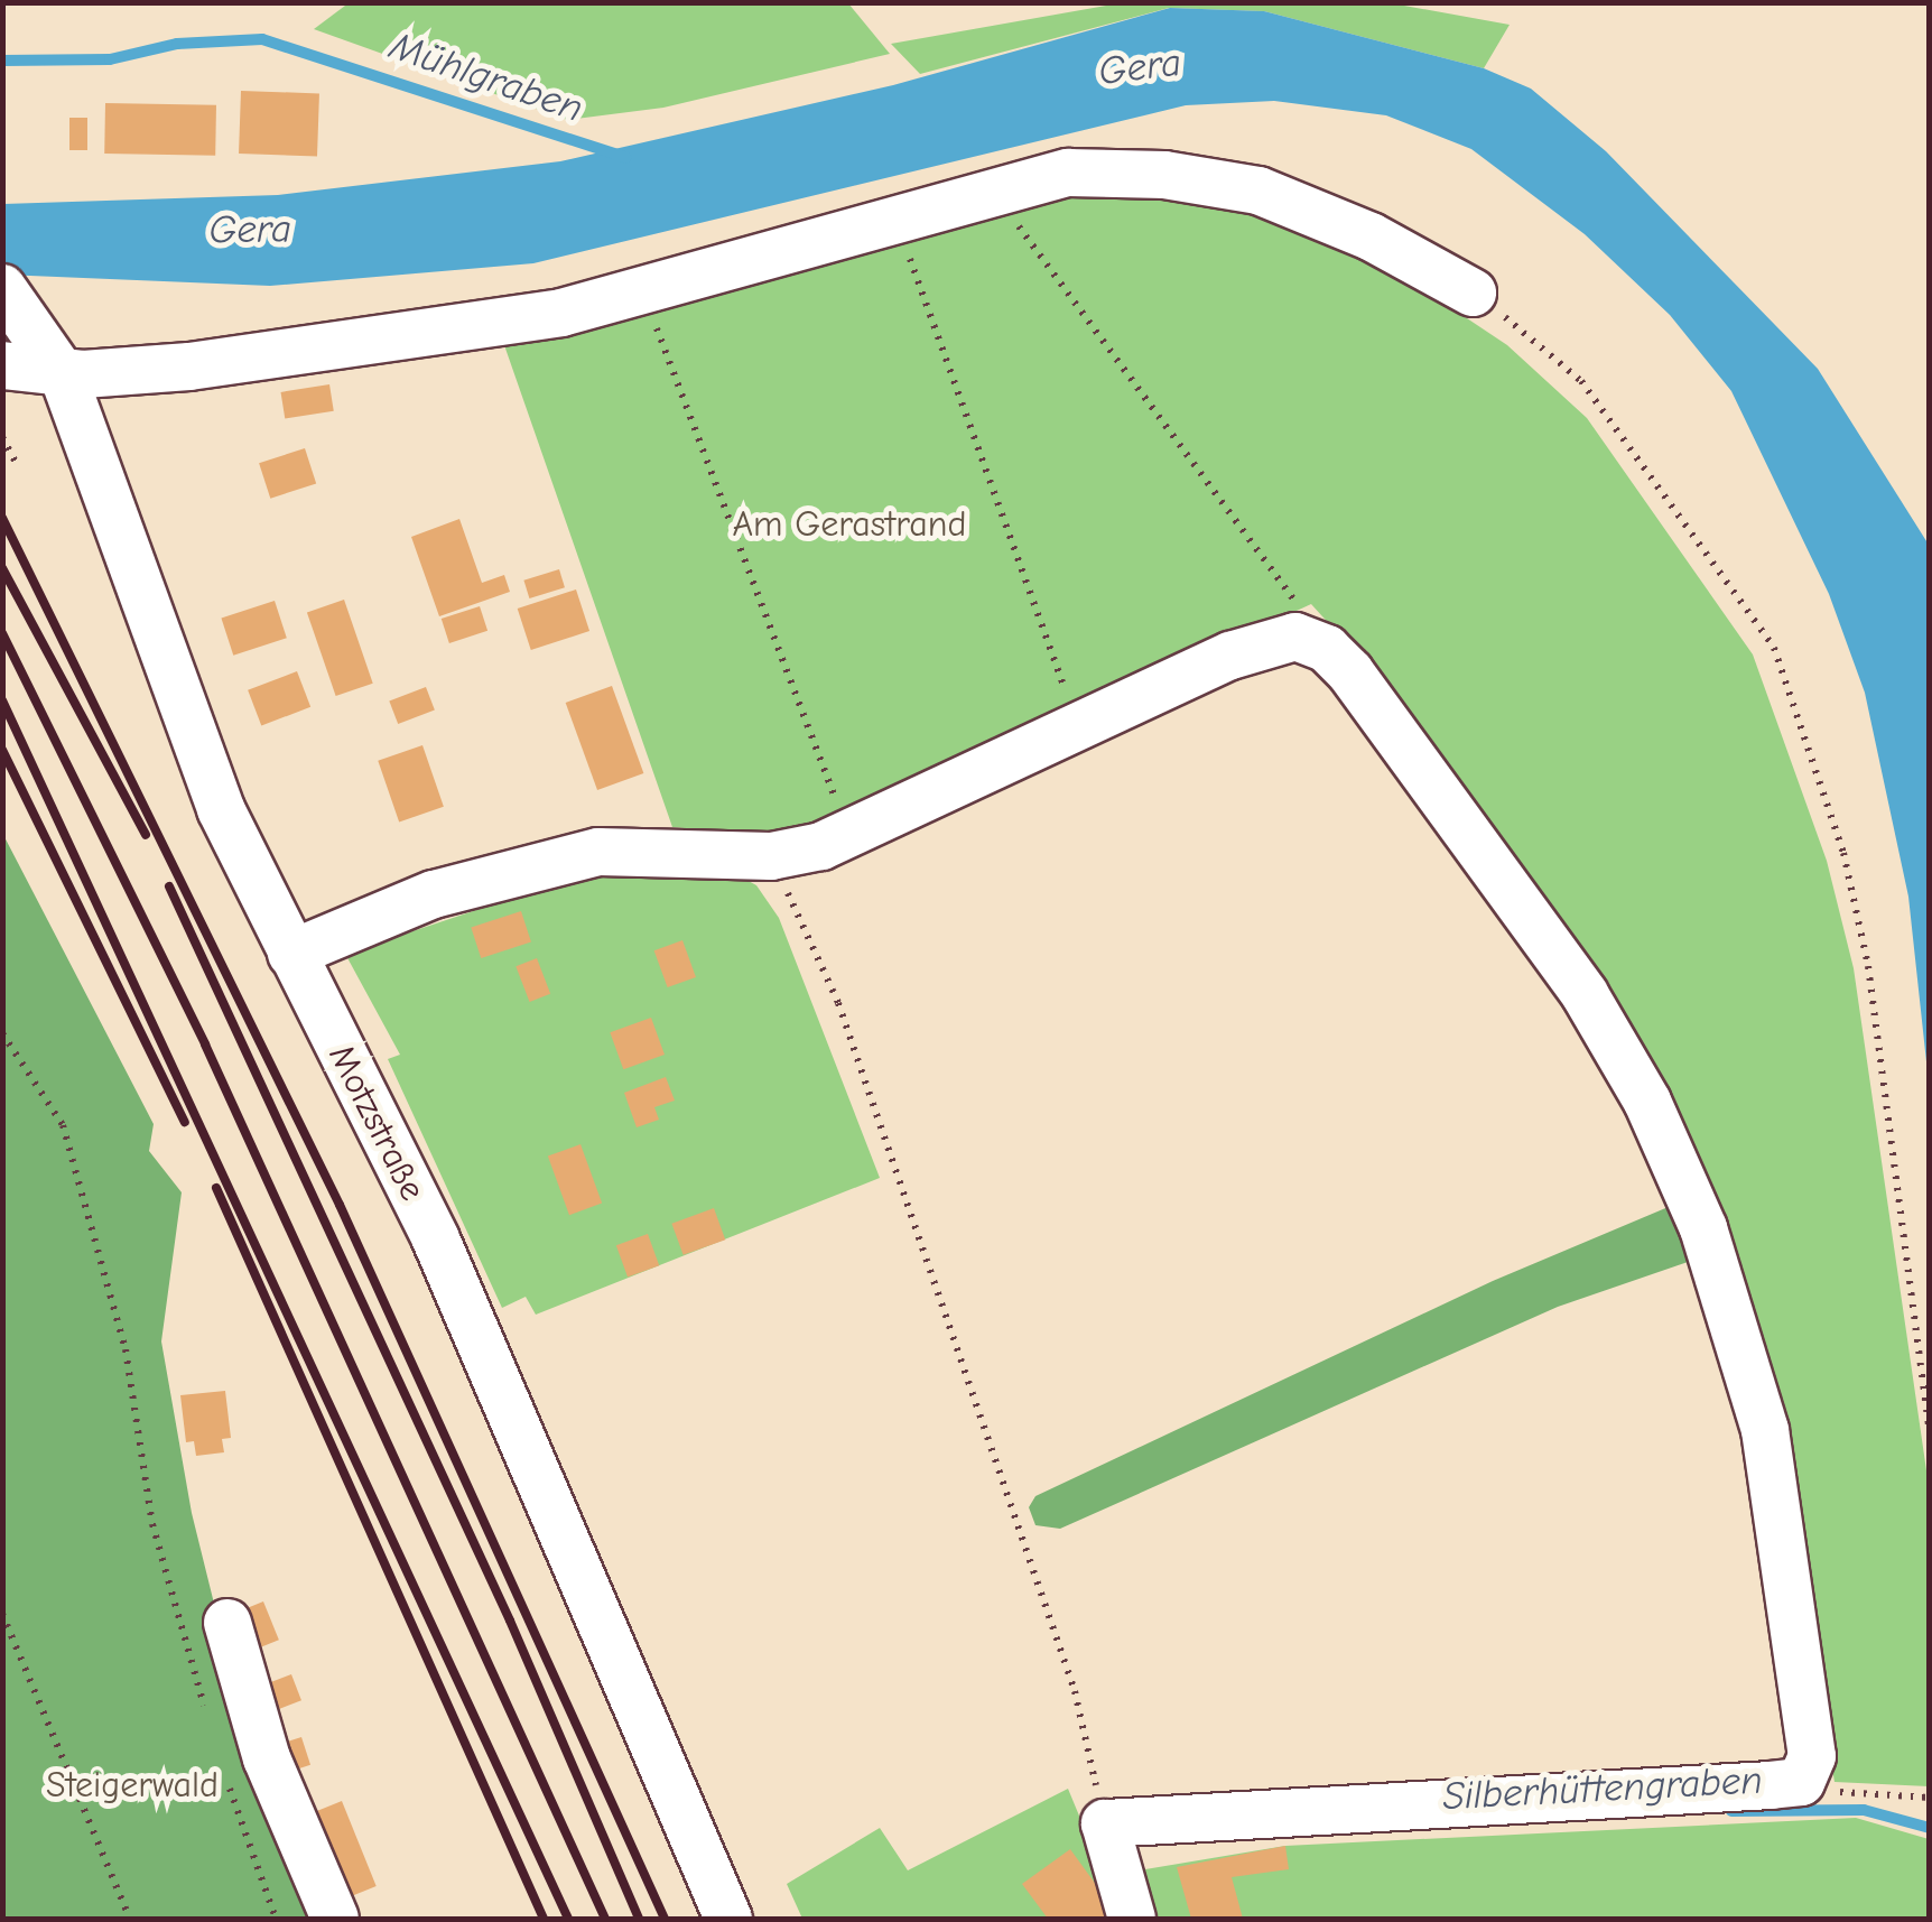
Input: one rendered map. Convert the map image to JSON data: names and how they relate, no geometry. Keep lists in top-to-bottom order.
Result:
{
  "streets": {
    "street": ["Motzstraße"]
  },
  "water": ["Gera", "Mühlgraben", "Silberhüttengraben"],
  "parks": ["Am Gerastrand", "Steigerwald"]
}
